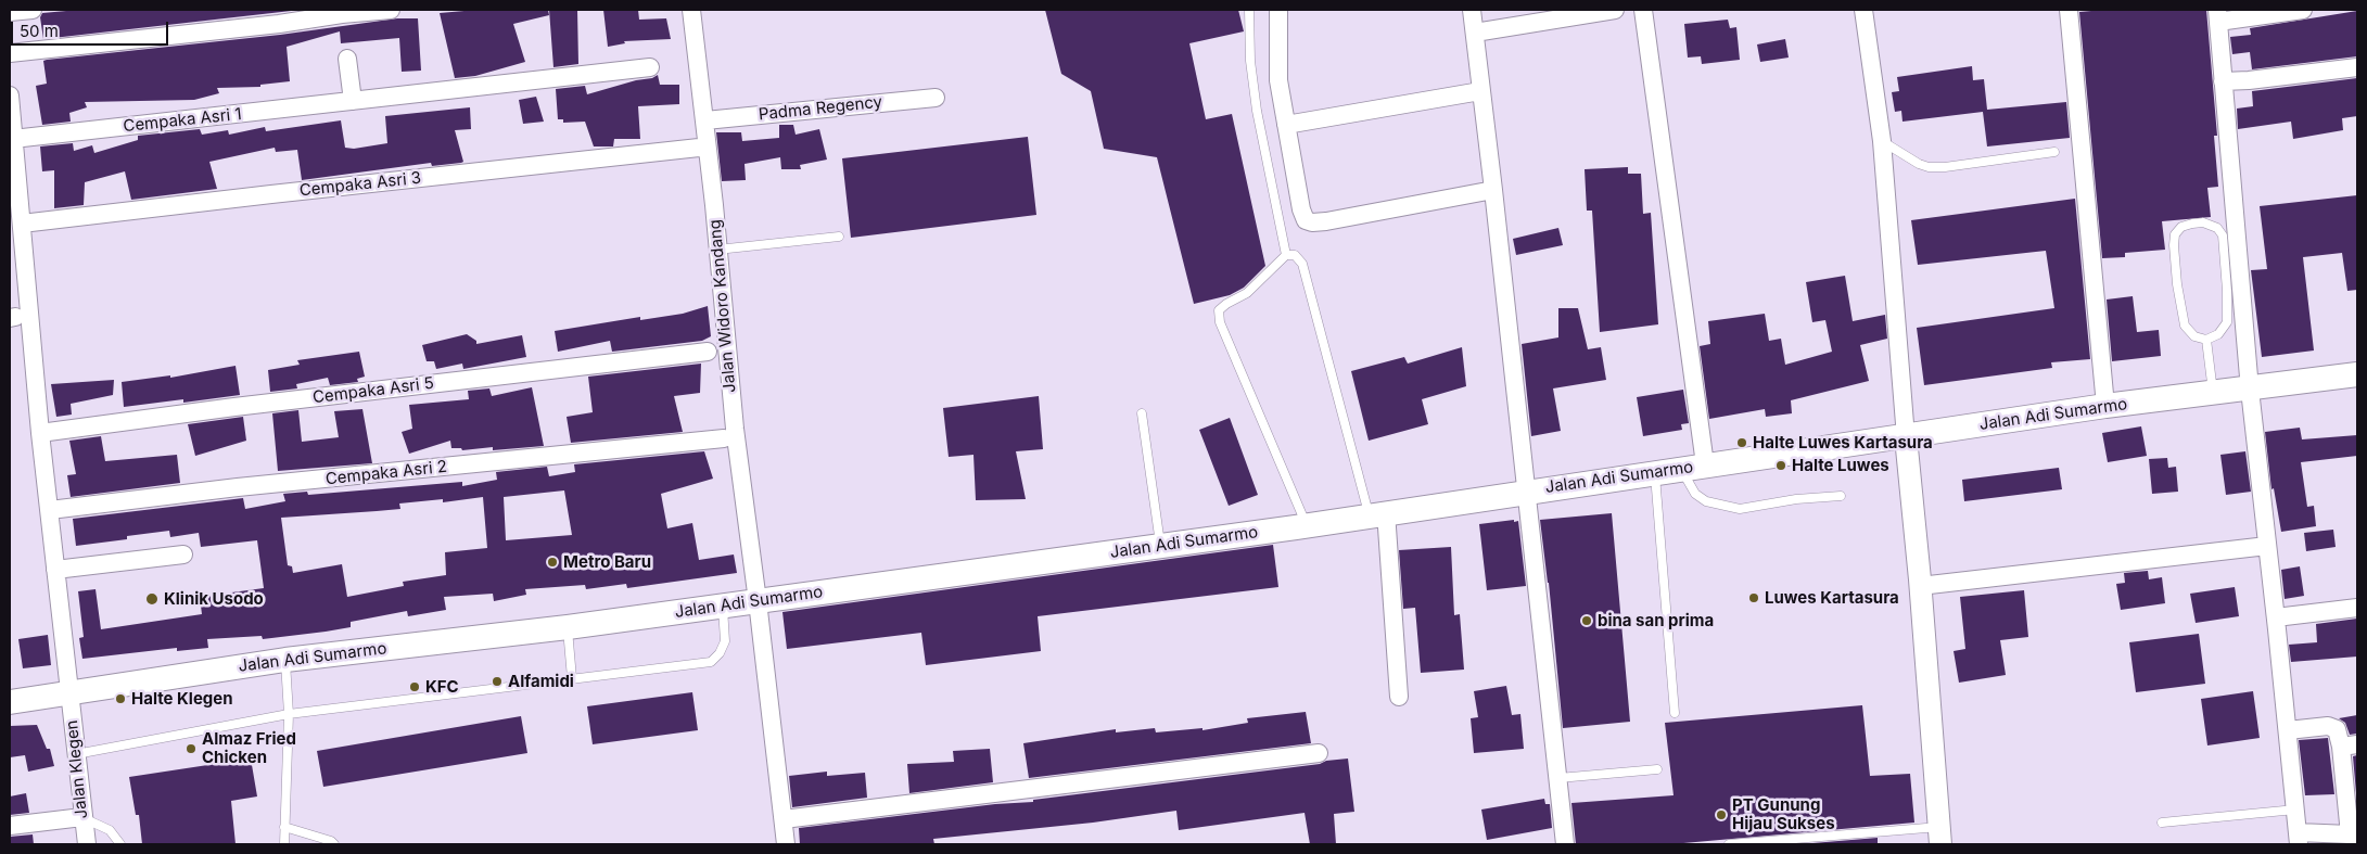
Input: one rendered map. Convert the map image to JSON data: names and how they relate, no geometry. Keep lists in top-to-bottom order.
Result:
{
  "streets": {
    "main road": ["Jalan Adi Sumarmo"],
    "street": [
      "Padma Regency",
      "Cempaka Asri 1",
      "Cempaka Asri 3",
      "Jalan Widoro Kandang",
      "Cempaka Asri 5",
      "Cempaka Asri 2",
      "Jalan Klegen"
    ]
  },
  "crossings": [
    ["Padma Regency", "Jalan Widoro Kandang"],
    ["Cempaka Asri 1", "Jalan Klegen"],
    ["Cempaka Asri 3", "Jalan Klegen"],
    ["Jalan Widoro Kandang", "Jalan Adi Sumarmo"],
    ["Cempaka Asri 5", "Jalan Klegen"],
    ["Jalan Adi Sumarmo", "Jalan Klegen"],
    ["Cempaka Asri 2", "Jalan Klegen"]
  ],
  "places": [
    "Halte Luwes Kartasura",
    "Halte Luwes",
    "Metro Baru",
    "Luwes Kartasura",
    "Klinik Usodo",
    "bina san prima",
    "Alfamidi",
    "KFC",
    "Halte Klegen",
    "Almaz Fried Chicken",
    "PT Gunung Hijau Sukses"
  ],
  "scale_bar": "50 m"
}
